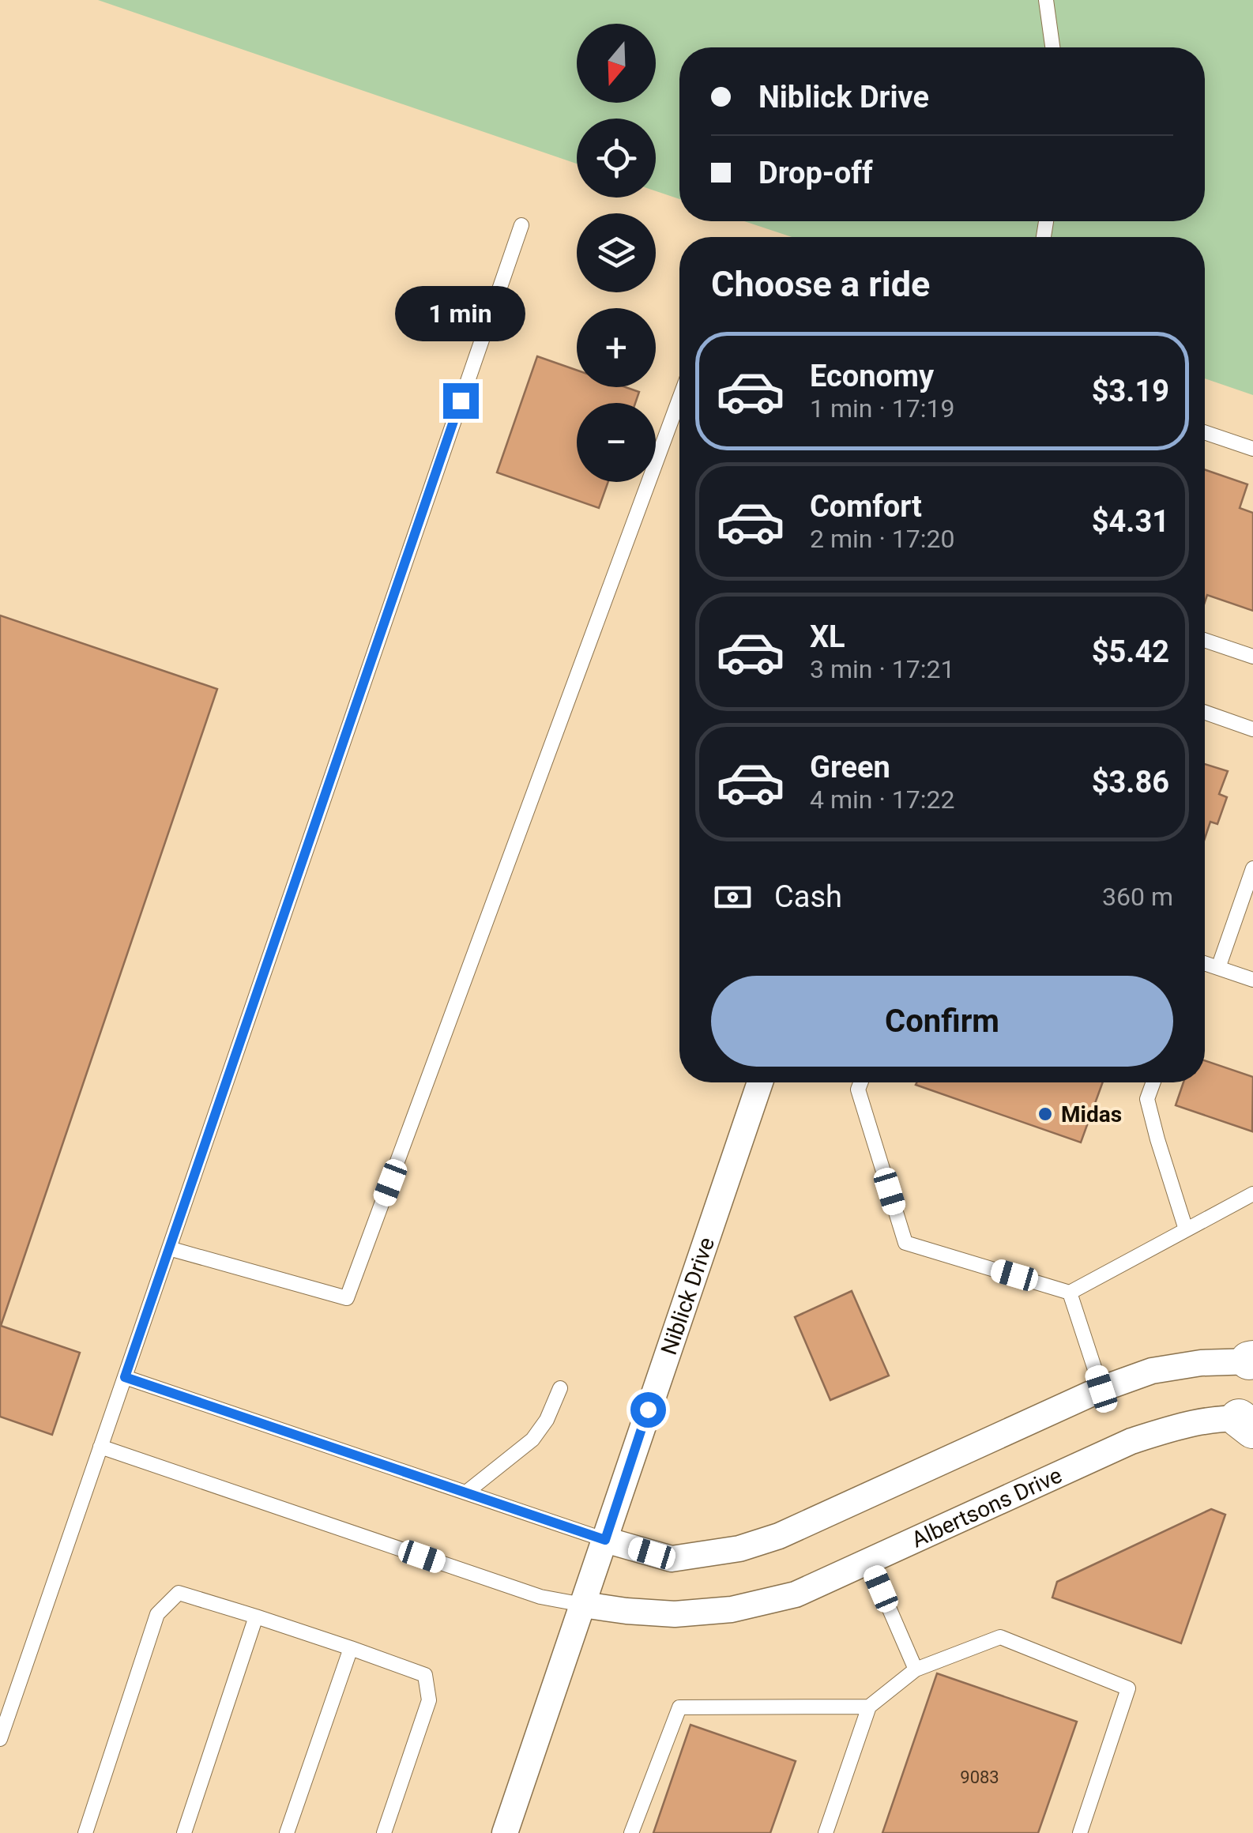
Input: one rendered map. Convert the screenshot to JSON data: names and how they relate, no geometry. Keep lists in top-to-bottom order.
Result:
{
  "streets": {
    "street": ["Niblick Drive", "Albertsons Drive"]
  },
  "crossings": [
    ["Niblick Drive", "Albertsons Drive"]
  ],
  "places": ["Midas"],
  "house_numbers": ["9083"],
  "north": "bottom",
  "page": {
    "map_buttons": ["+", "−"],
    "banner": ["Niblick Drive", "Drop-off"],
    "heading": "Choose a ride",
    "bubble": "1 min",
    "list": [
      {
        "name": "Economy",
        "note": "1 min · 17:19",
        "value": "$3.19"
      },
      {
        "name": "Comfort",
        "note": "2 min · 17:20",
        "value": "$4.31"
      },
      {
        "name": "XL",
        "note": "3 min · 17:21",
        "value": "$5.42"
      },
      {
        "name": "Green",
        "note": "4 min · 17:22",
        "value": "$3.86"
      }
    ],
    "pay": ["Cash", "360 m"],
    "buttons": "Confirm"
  }
}
